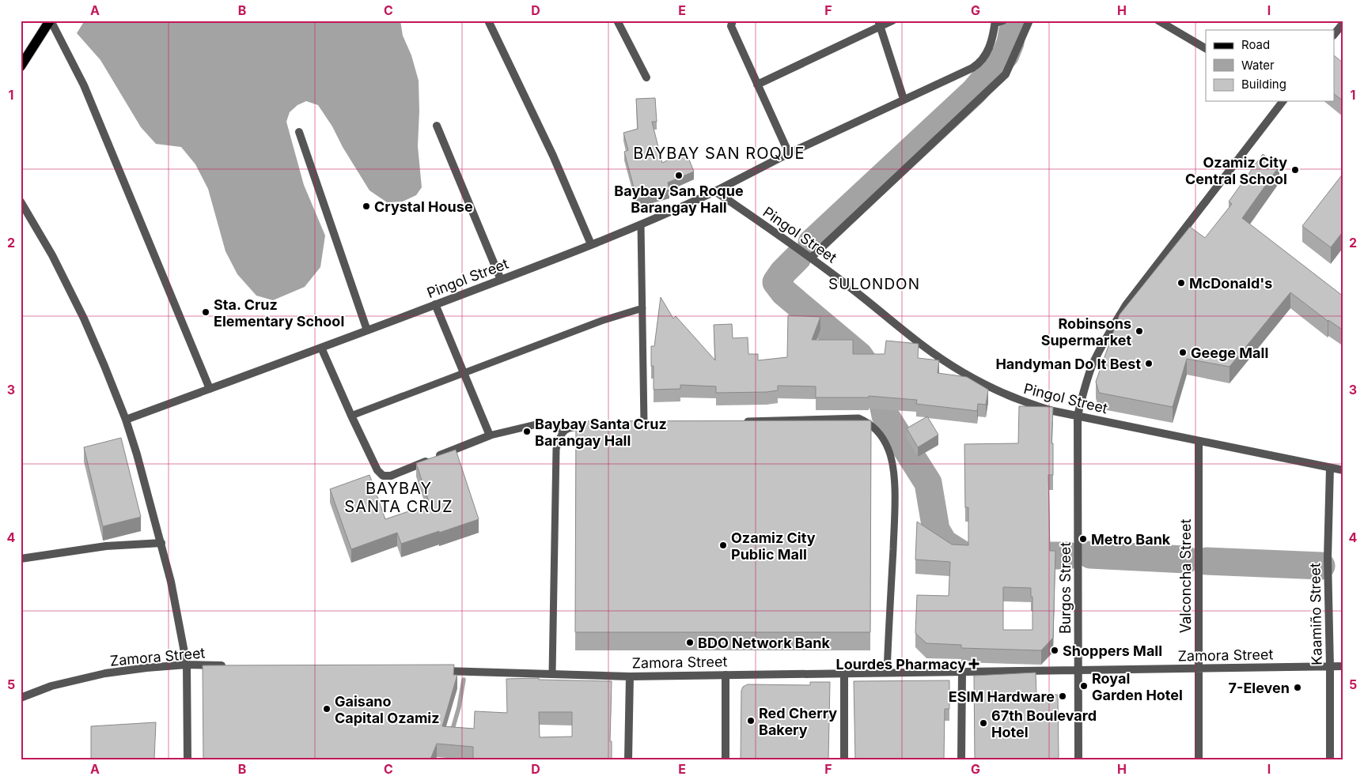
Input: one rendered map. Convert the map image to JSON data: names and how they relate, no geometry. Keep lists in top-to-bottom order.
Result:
{
  "streets": {
    "street": [
      "Pingol Street",
      "Valconcha Street",
      "Burgos Street",
      "Kaamiño Street",
      "Zamora Street"
    ]
  },
  "crossings": [
    ["Pingol Street", "Valconcha Street"],
    ["Pingol Street", "Burgos Street"],
    ["Pingol Street", "Kaamiño Street"],
    ["Valconcha Street", "Zamora Street"],
    ["Burgos Street", "Zamora Street"],
    ["Kaamiño Street", "Zamora Street"]
  ],
  "districts": ["BAYBAY SAN ROQUE", "SULONDON", "BAYBAY SANTA CRUZ"],
  "places": {
    "other": [
      "Ozamiz City Central School",
      "Baybay San Roque Barangay Hall",
      "Crystal House",
      "McDonald's",
      "Sta. Cruz Elementary School",
      "Robinsons Supermarket",
      "Geege Mall",
      "Handyman Do It Best",
      "Baybay Santa Cruz Barangay Hall",
      "Metro Bank",
      "Ozamiz City Public Mall",
      "BDO Network Bank",
      "Shoppers Mall",
      "Royal Garden Hotel",
      "7-Eleven",
      "ESIM Hardware",
      "Gaisano Capital Ozamiz",
      "Red Cherry Bakery",
      "67th Boulevard Hotel"
    ],
    "health": ["Lourdes Pharmacy"]
  },
  "legend": ["Road", "Water", "Building"],
  "grid": {
    "columns": [
      "A",
      "B",
      "C",
      "D",
      "E",
      "F",
      "G",
      "H",
      "I"
    ],
    "rows": [
      "1",
      "2",
      "3",
      "4",
      "5"
    ]
  }
}
